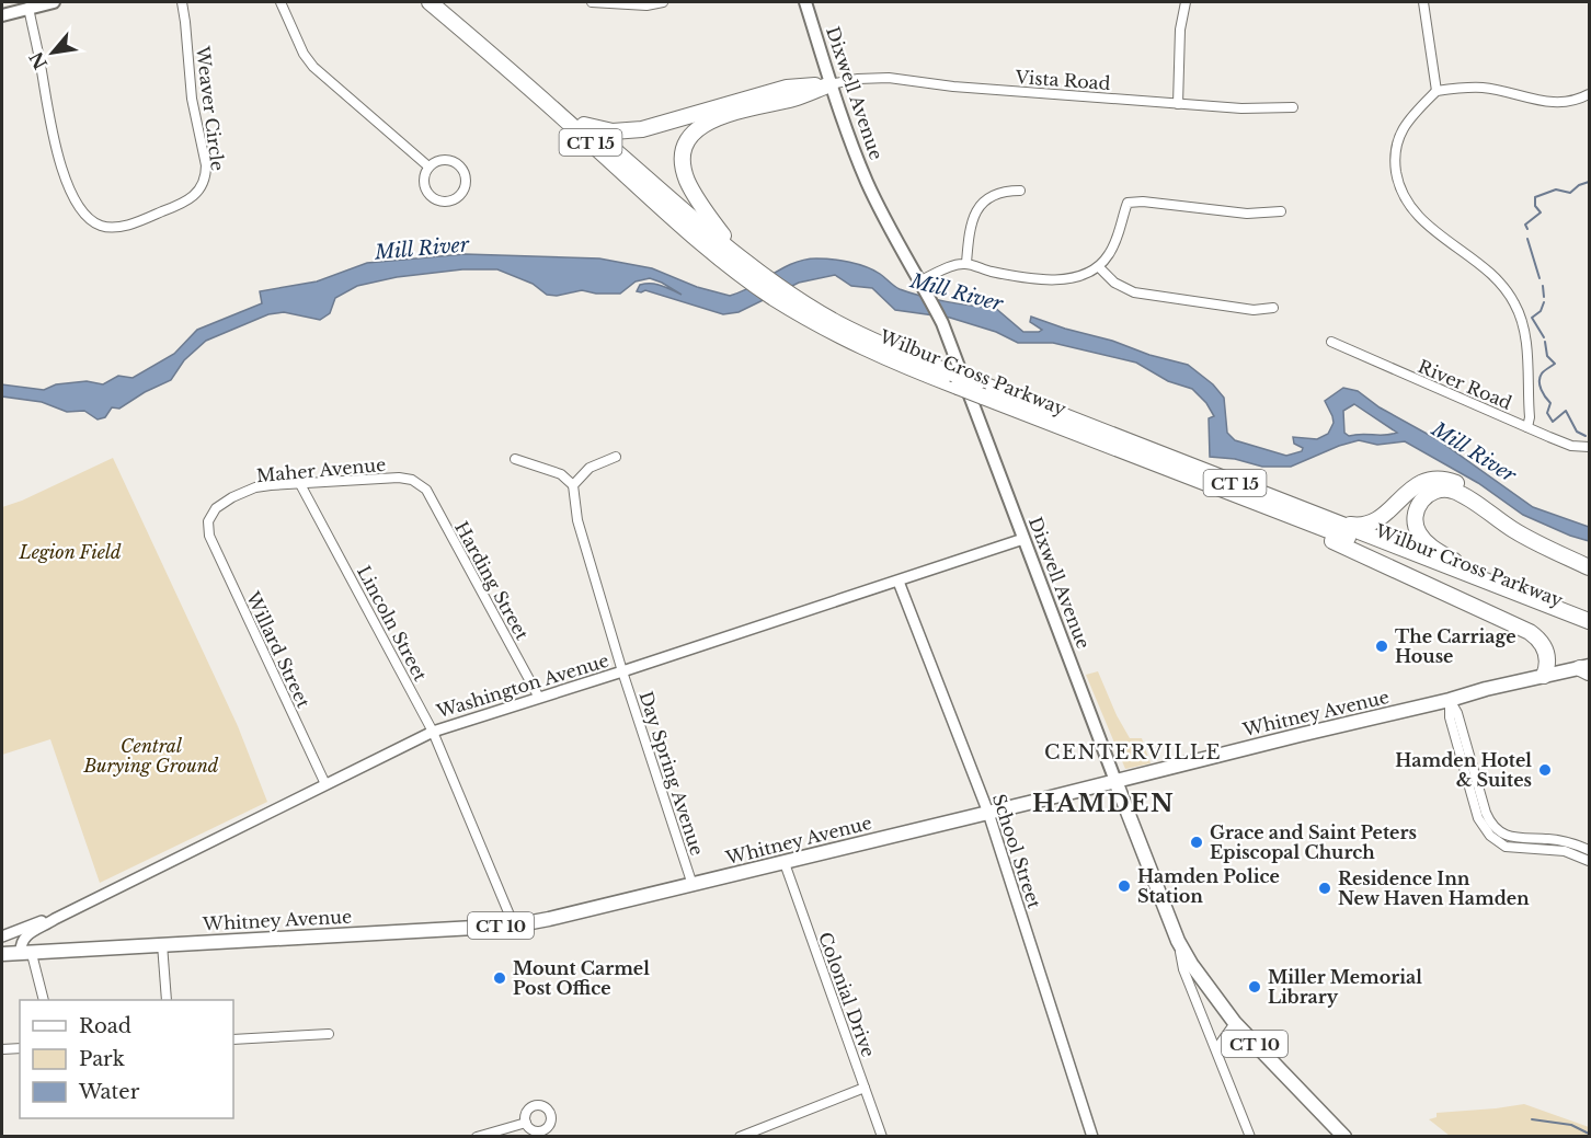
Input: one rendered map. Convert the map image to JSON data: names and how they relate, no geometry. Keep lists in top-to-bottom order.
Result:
{
  "streets": {
    "highway": ["CT 15", "Wilbur Cross Parkway"],
    "main road": ["Dixwell Avenue", "Whitney Avenue", "CT 10"],
    "street": [
      "Vista Road",
      "Weaver Circle",
      "River Road",
      "Maher Avenue",
      "Harding Street",
      "Lincoln Street",
      "Willard Street",
      "Washington Avenue",
      "Day Spring Avenue",
      "School Street",
      "Colonial Drive"
    ]
  },
  "crossings": [
    ["Vista Road", "Dixwell Avenue"],
    ["Dixwell Avenue", "Washington Avenue"],
    ["Dixwell Avenue", "Whitney Avenue"],
    ["Maher Avenue", "Harding Street"],
    ["Maher Avenue", "Lincoln Street"],
    ["Maher Avenue", "Willard Street"],
    ["Harding Street", "Washington Avenue"],
    ["Lincoln Street", "Washington Avenue"],
    ["Lincoln Street", "Whitney Avenue"],
    ["Willard Street", "Washington Avenue"],
    ["Washington Avenue", "Whitney Avenue"],
    ["Washington Avenue", "Day Spring Avenue"],
    ["Washington Avenue", "School Street"],
    ["Whitney Avenue", "Day Spring Avenue"],
    ["Whitney Avenue", "School Street"],
    ["Whitney Avenue", "Colonial Drive"]
  ],
  "districts": ["CENTERVILLE", "HAMDEN"],
  "water": ["Mill River"],
  "parks": ["Legion Field", "Central Burying Ground"],
  "places": [
    "The Carriage House",
    "Hamden Hotel & Suites",
    "Grace and Saint Peters Episcopal Church",
    "Hamden Police Station",
    "Residence Inn New Haven Hamden",
    "Mount Carmel Post Office",
    "Miller Memorial Library"
  ],
  "legend": ["Road", "Park", "Water"],
  "north": "bottom left"
}
